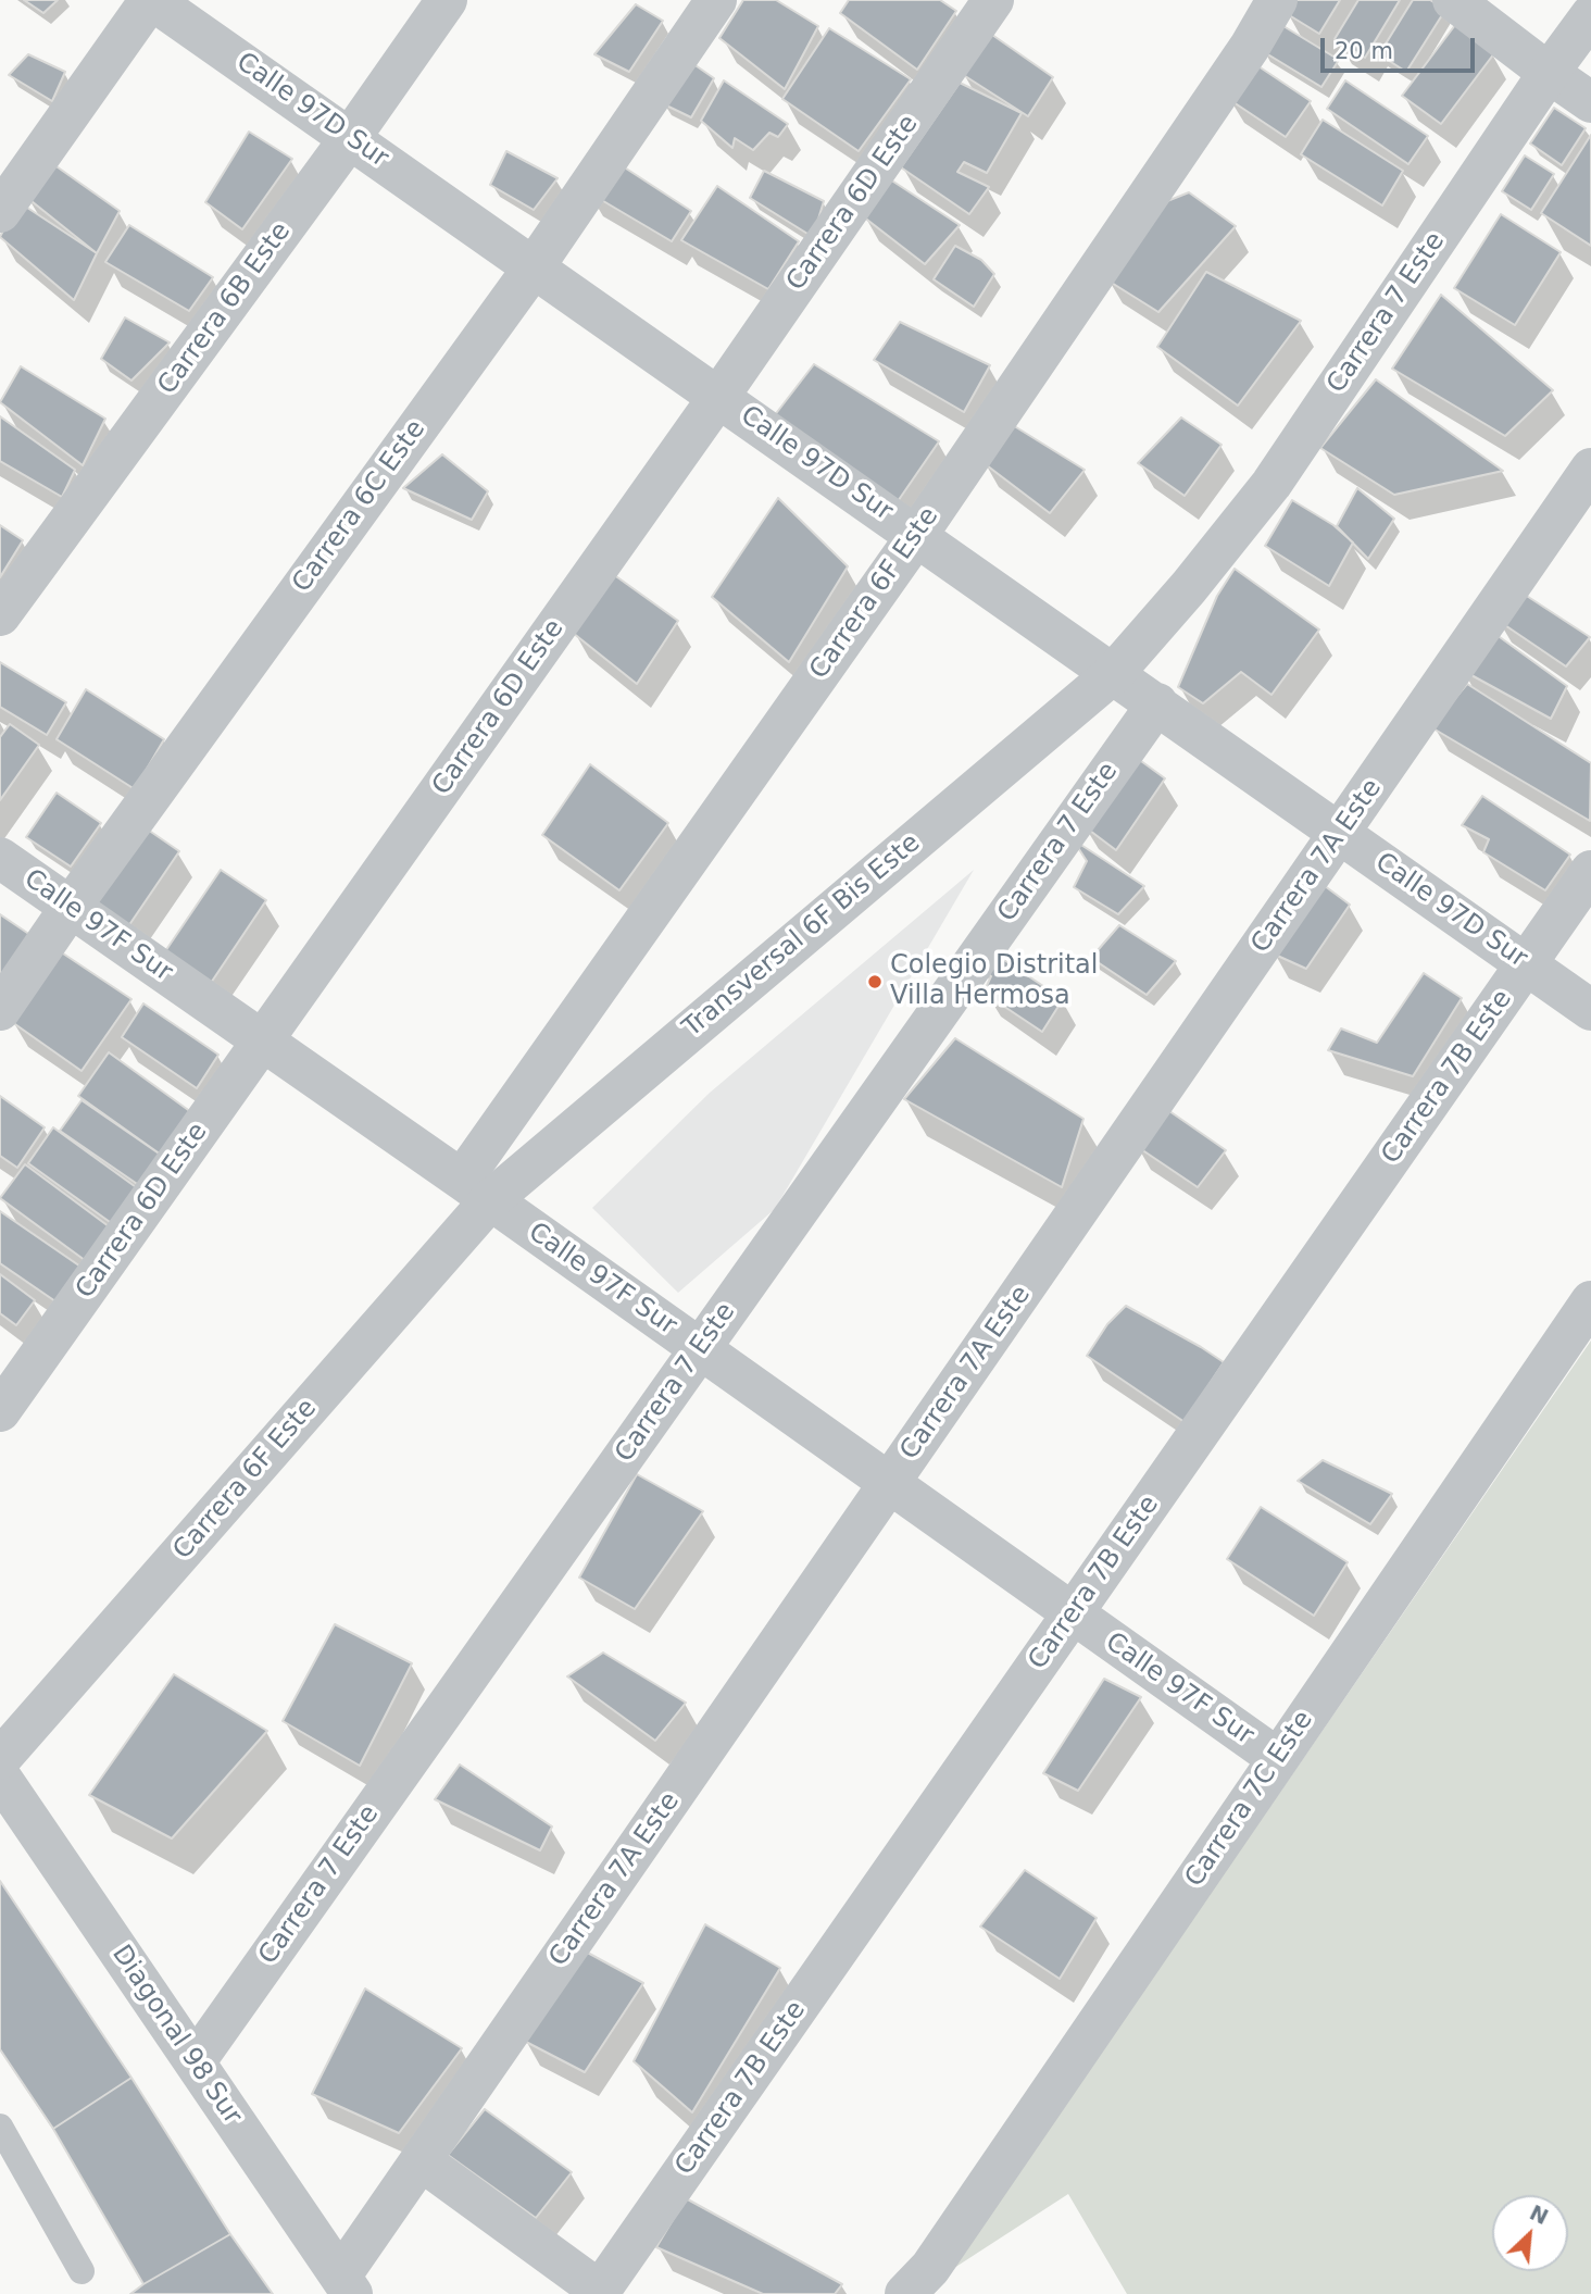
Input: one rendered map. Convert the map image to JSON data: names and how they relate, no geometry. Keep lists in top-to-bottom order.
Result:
{
  "streets": {
    "street": [
      "Calle 97D Sur",
      "Carrera 6D Este",
      "Carrera 6B Este",
      "Carrera 7 Este",
      "Carrera 6C Este",
      "Carrera 6F Este",
      "Carrera 7A Este",
      "Calle 97F Sur",
      "Transversal 6F Bis Este",
      "Carrera 7B Este",
      "Carrera 7C Este",
      "Diagonal 98 Sur"
    ]
  },
  "crossings": [
    ["Calle 97D Sur", "Carrera 6D Este"],
    ["Calle 97D Sur", "Carrera 6B Este"],
    ["Calle 97D Sur", "Carrera 7 Este"],
    ["Calle 97D Sur", "Carrera 6C Este"],
    ["Calle 97D Sur", "Carrera 6F Este"],
    ["Calle 97D Sur", "Carrera 7A Este"],
    ["Calle 97D Sur", "Transversal 6F Bis Este"],
    ["Calle 97D Sur", "Carrera 7B Este"],
    ["Carrera 6D Este", "Calle 97F Sur"],
    ["Carrera 7 Este", "Calle 97F Sur"],
    ["Carrera 7 Este", "Transversal 6F Bis Este"],
    ["Carrera 7 Este", "Diagonal 98 Sur"],
    ["Carrera 6C Este", "Calle 97F Sur"],
    ["Carrera 6F Este", "Calle 97F Sur"],
    ["Carrera 6F Este", "Transversal 6F Bis Este"],
    ["Carrera 7A Este", "Calle 97F Sur"],
    ["Carrera 7A Este", "Diagonal 98 Sur"],
    ["Calle 97F Sur", "Transversal 6F Bis Este"],
    ["Calle 97F Sur", "Carrera 7B Este"],
    ["Calle 97F Sur", "Carrera 7C Este"]
  ],
  "places": ["Colegio Distrital Villa Hermosa"],
  "scale_bar": "20 m",
  "north": "top right"
}
